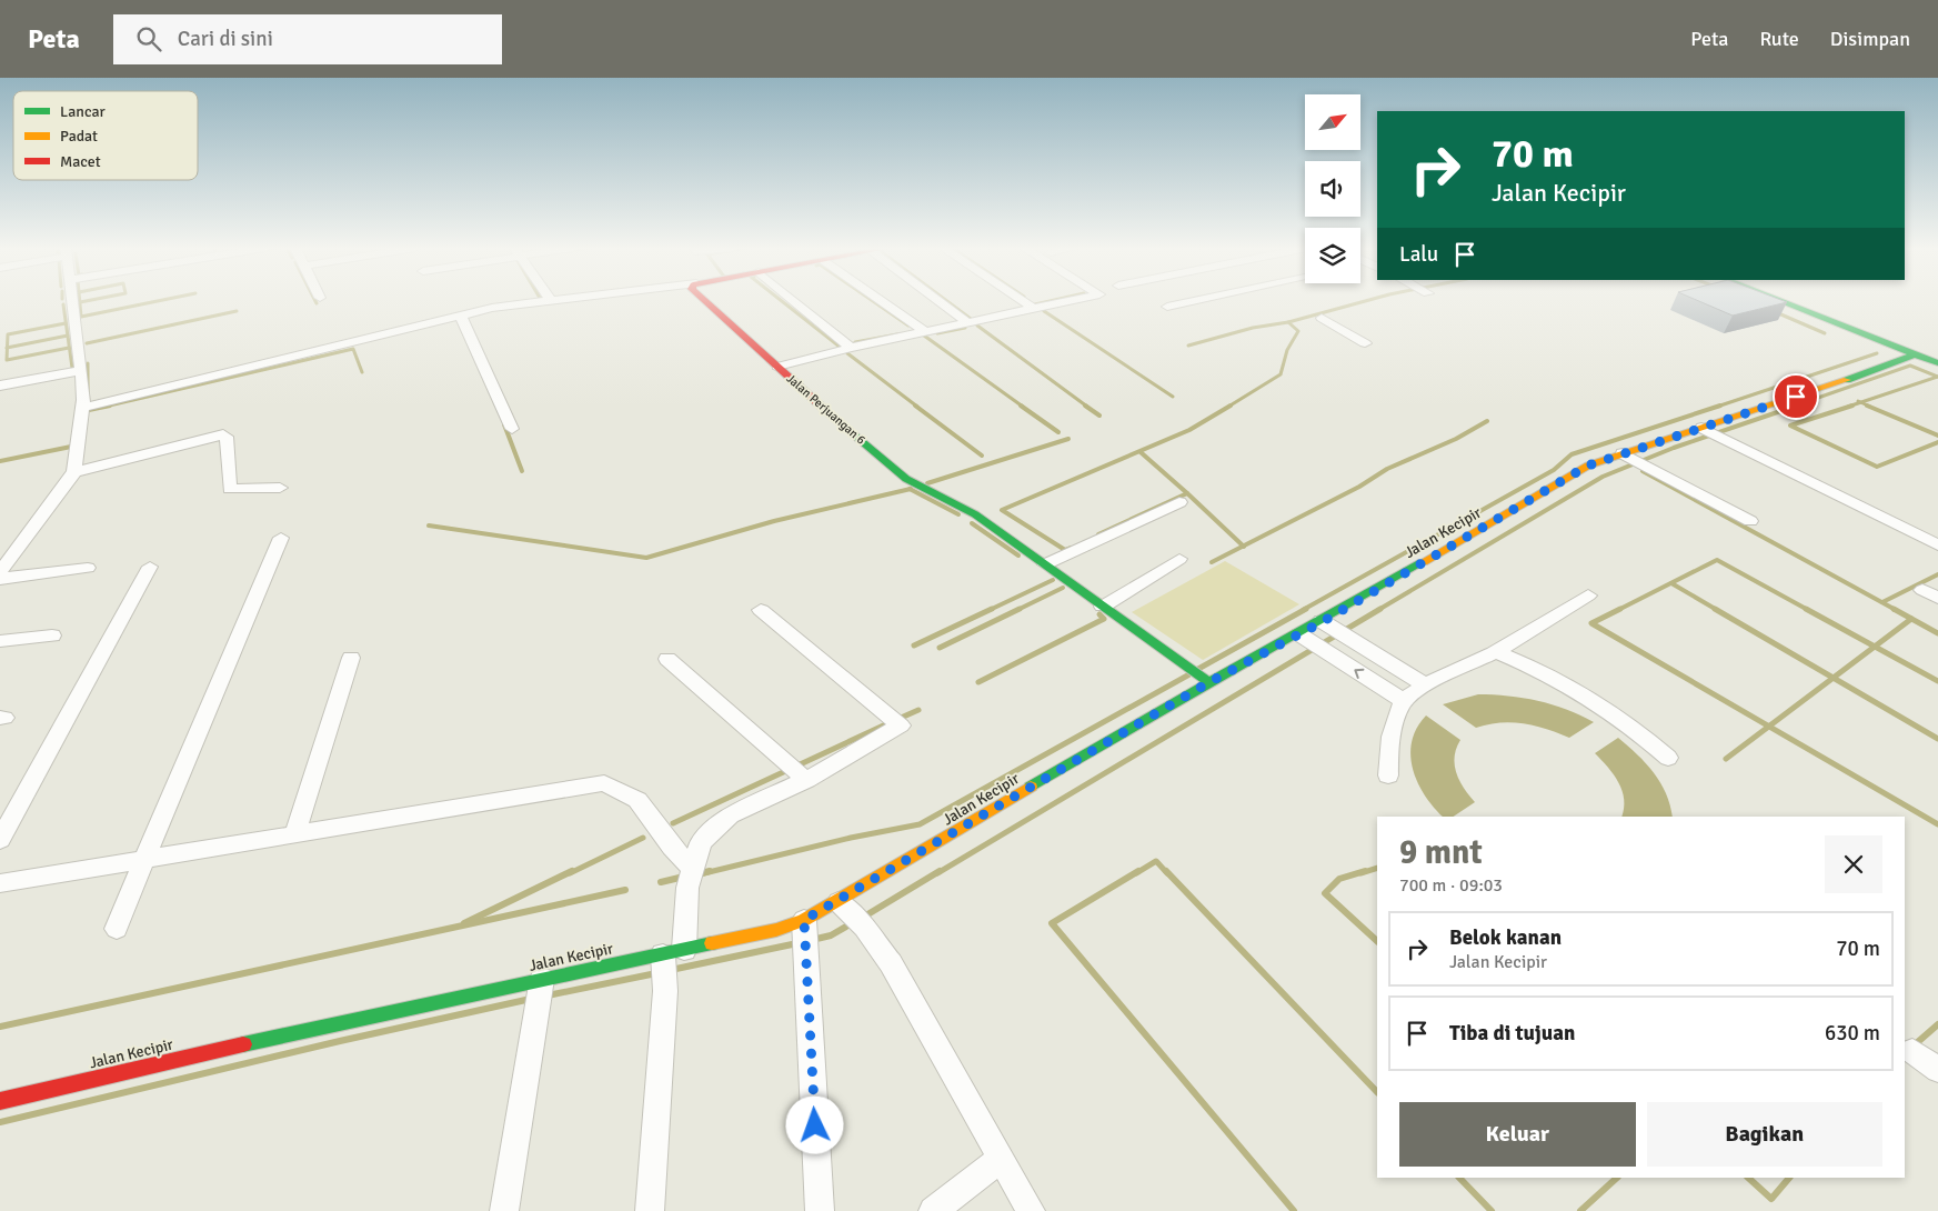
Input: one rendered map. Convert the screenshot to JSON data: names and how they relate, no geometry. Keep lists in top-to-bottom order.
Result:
{
  "streets": {
    "main road": ["Jalan Perjuangan 6", "Jalan Kecipir"]
  },
  "crossings": [
    ["Jalan Perjuangan 6", "Jalan Kecipir"]
  ],
  "legend": ["Lancar", "Padat", "Macet"],
  "north": "top right",
  "page": {
    "header": "Peta",
    "search": "Cari di sini",
    "nav": ["Peta", "Rute", "Disimpan"],
    "turn": ["70 m", "Jalan Kecipir"],
    "then": "Lalu",
    "heading": ["9 mnt", "700 m · 09:03"],
    "list": [
      {
        "name": "Belok kanan",
        "note": "Jalan Kecipir",
        "value": "70 m"
      },
      {
        "name": "Tiba di tujuan",
        "value": "630 m"
      }
    ],
    "buttons": ["Keluar", "Bagikan"]
  }
}
